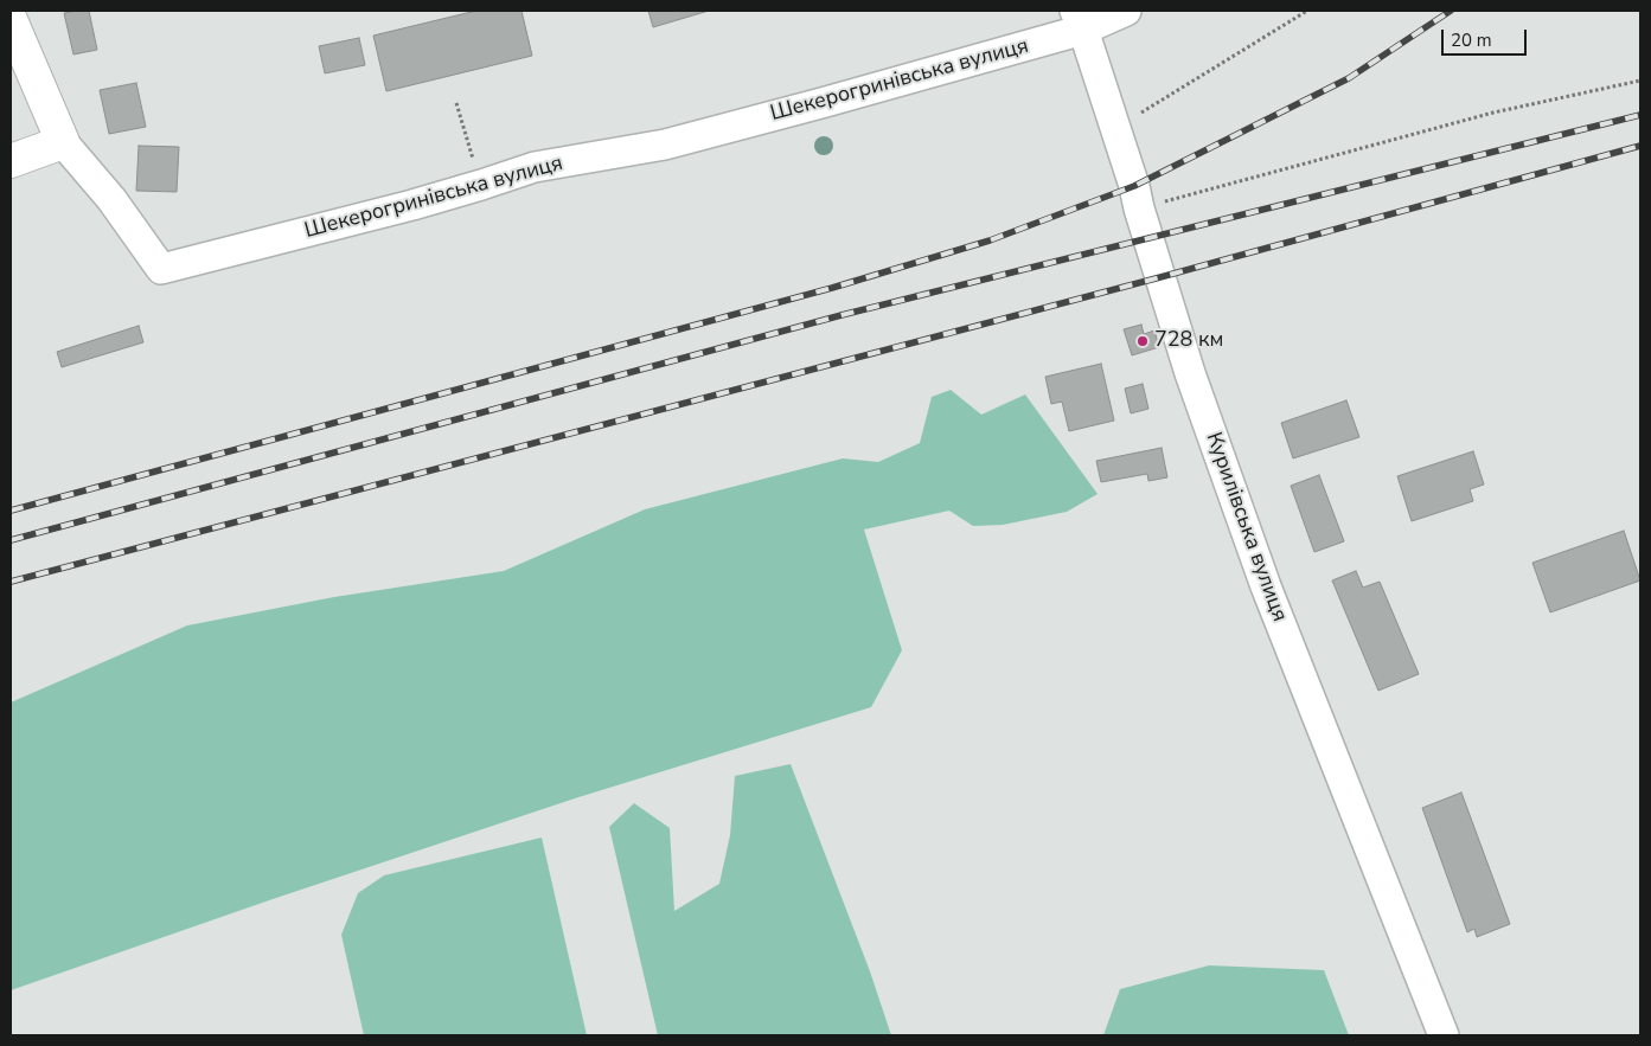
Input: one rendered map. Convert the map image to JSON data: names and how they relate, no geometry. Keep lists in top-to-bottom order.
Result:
{
  "streets": {
    "street": ["Шекерогринівська вулиця", "Курилівська вулиця"]
  },
  "crossings": [
    ["Шекерогринівська вулиця", "Курилівська вулиця"]
  ],
  "places": ["728 км"],
  "scale_bar": "20 m"
}
